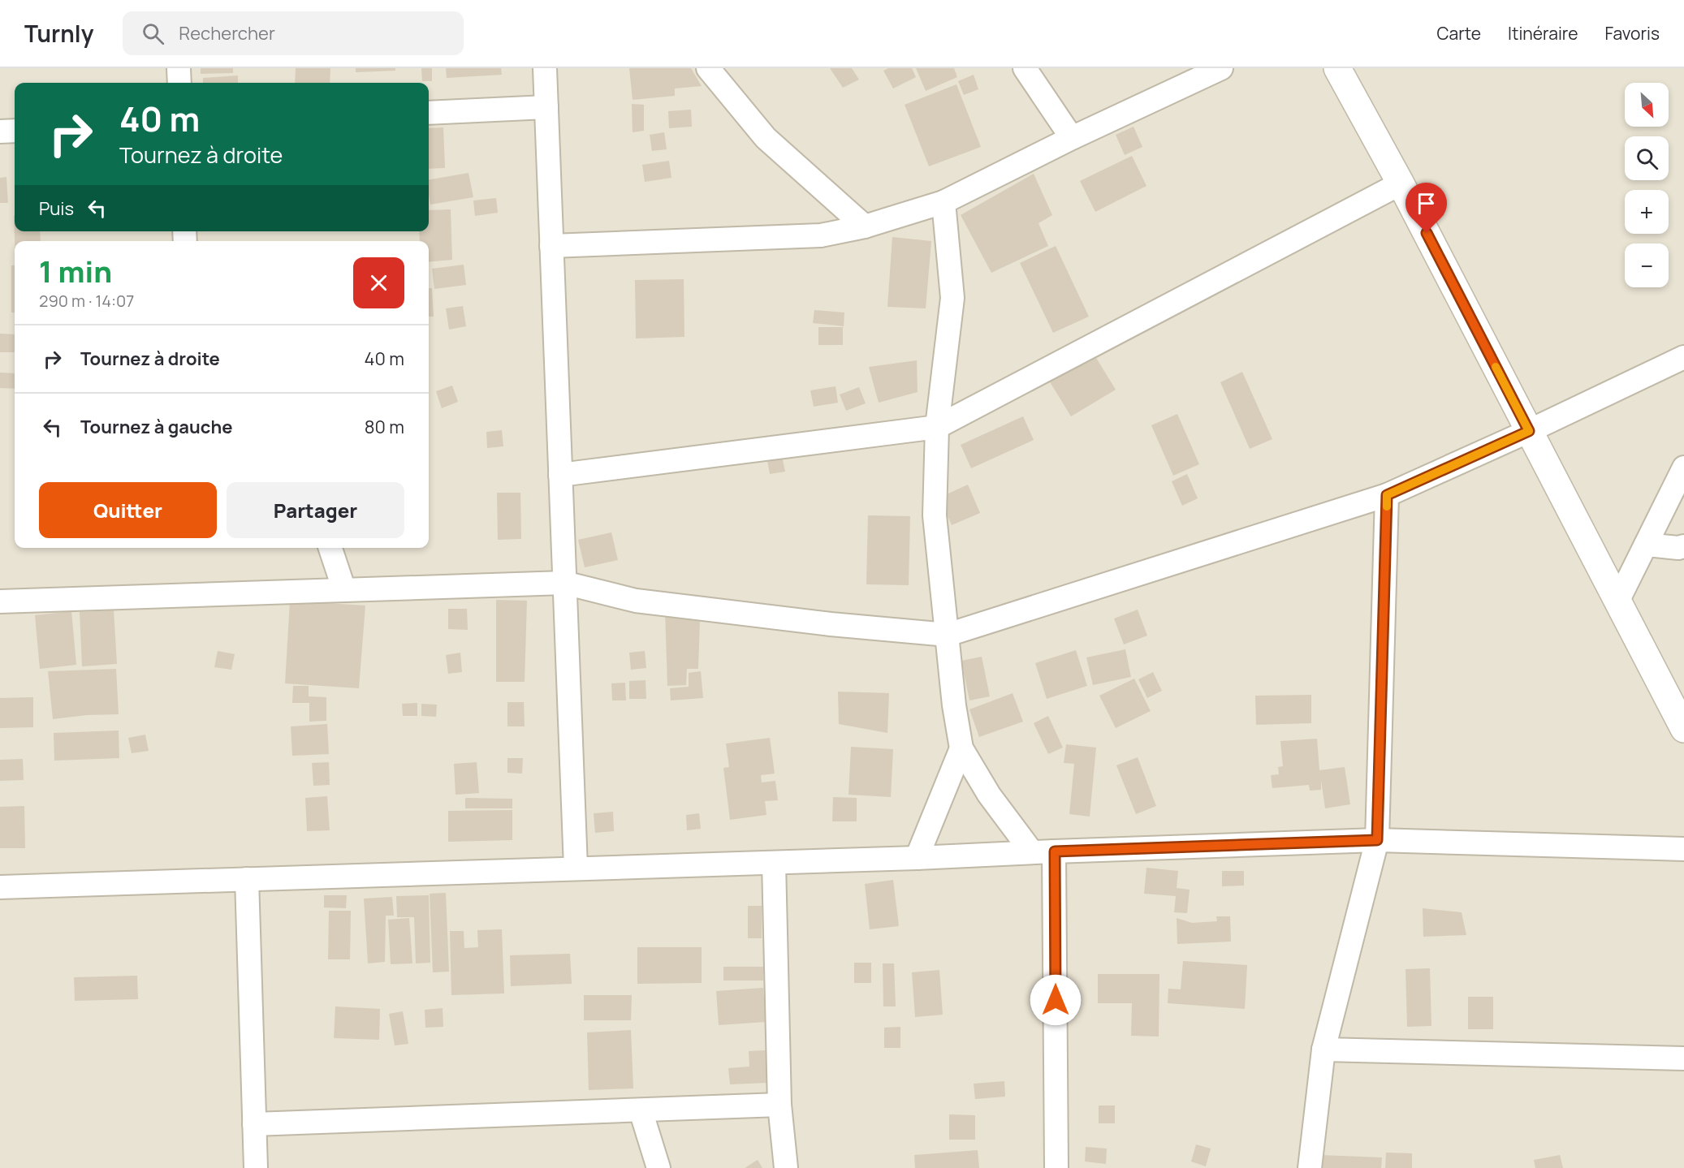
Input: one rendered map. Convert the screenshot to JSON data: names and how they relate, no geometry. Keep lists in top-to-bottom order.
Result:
{
  "north": "bottom right",
  "page": {
    "header": "Turnly",
    "search": "Rechercher",
    "nav": ["Carte", "Itinéraire", "Favoris"],
    "map_buttons": ["+", "−"],
    "turn": ["40 m", "Tournez à droite"],
    "then": "Puis",
    "heading": ["1 min", "290 m · 14:07"],
    "list": [
      {
        "name": "Tournez à droite",
        "value": "40 m"
      },
      {
        "name": "Tournez à gauche",
        "value": "80 m"
      }
    ],
    "buttons": ["Quitter", "Partager"]
  }
}
